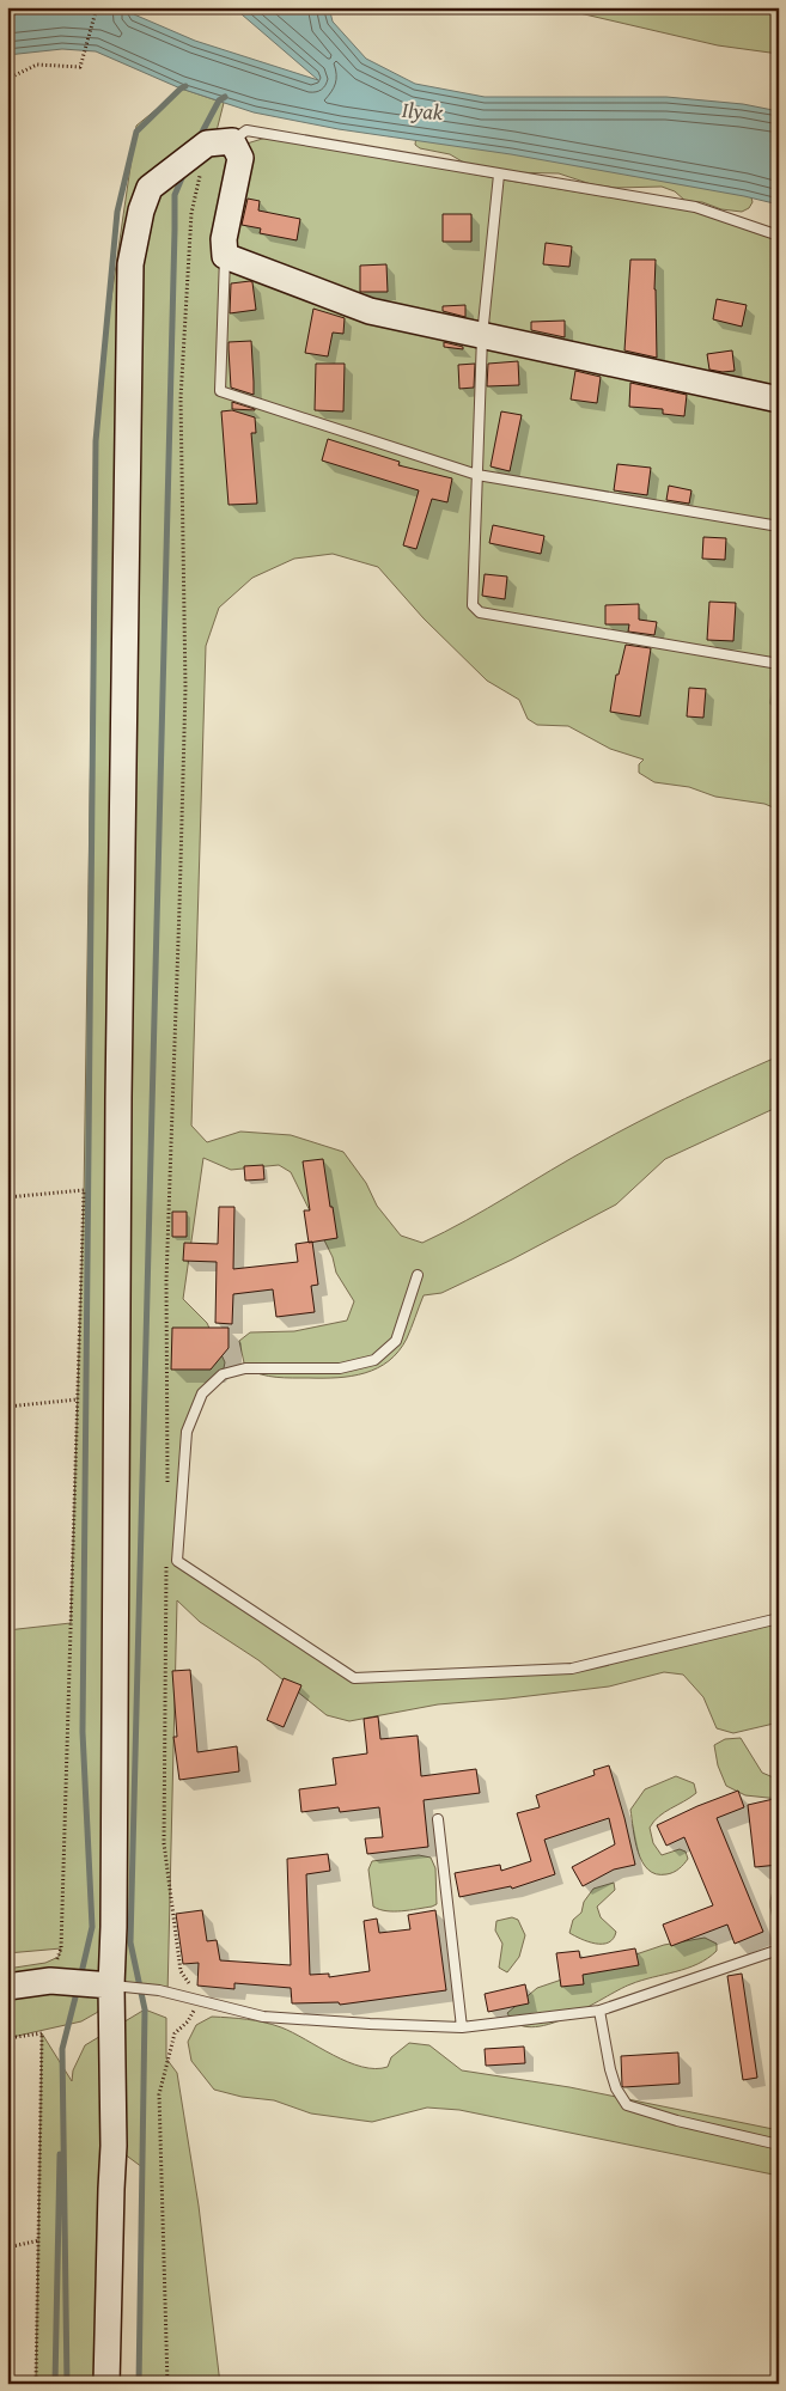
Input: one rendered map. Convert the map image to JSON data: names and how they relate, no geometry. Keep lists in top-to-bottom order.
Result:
{
  "water": ["Ilyak"]
}
